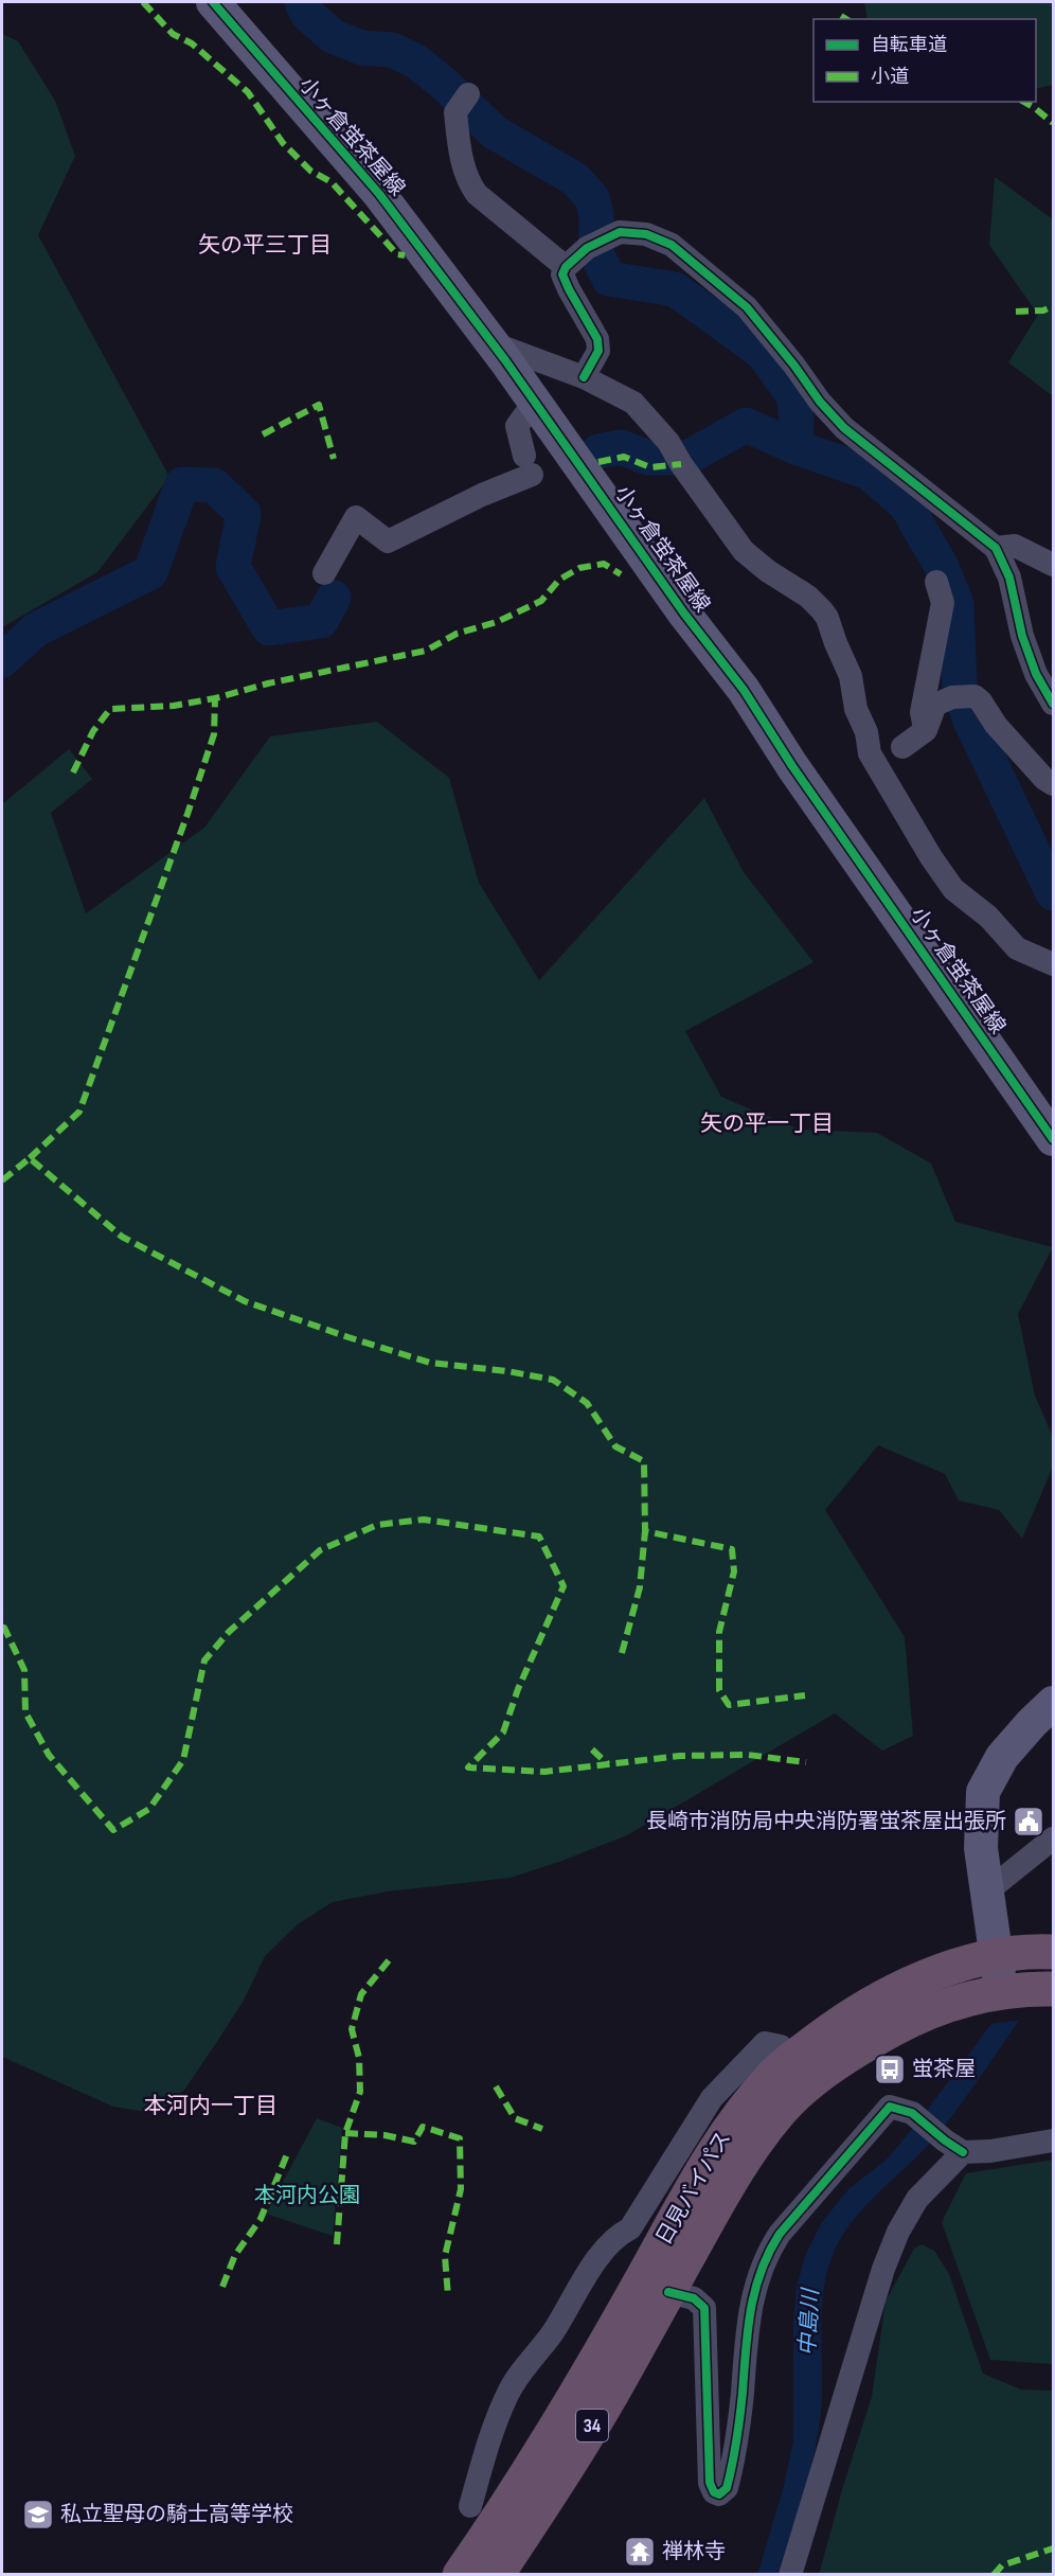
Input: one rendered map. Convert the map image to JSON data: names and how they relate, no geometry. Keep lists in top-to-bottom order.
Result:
{
  "streets": {
    "highway": ["日見バイパス", "34"],
    "street": ["小ヶ倉蛍茶屋線"]
  },
  "districts": ["矢の平三丁目", "矢の平一丁目", "本河内一丁目"],
  "water": ["中島川"],
  "parks": ["本河内公園"],
  "places": {
    "public building": ["長崎市消防局中央消防署蛍茶屋出張所"],
    "bus stop": ["蛍茶屋"],
    "school or university": ["私立聖母の騎士高等学校"],
    "temple": ["禅林寺"]
  },
  "legend": ["自転車道", "小道"]
}
